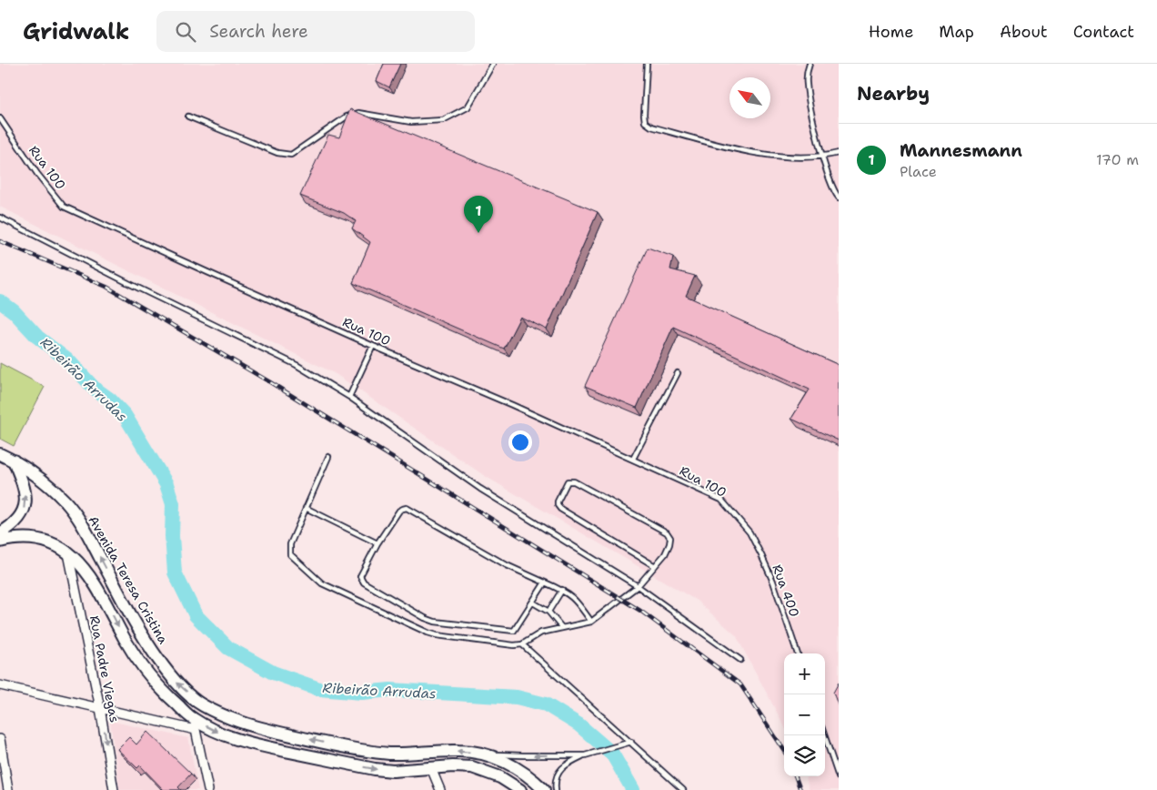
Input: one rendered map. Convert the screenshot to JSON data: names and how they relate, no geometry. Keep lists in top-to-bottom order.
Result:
{
  "streets": {
    "main road": ["Avenida Teresa Cristina"],
    "street": ["Rua Padre Viegas"],
    "lane": ["Rua 100", "Rua 400"]
  },
  "crossings": [
    ["Rua 100", "Rua 400"]
  ],
  "water": ["Ribeirão Arrudas"],
  "north": "top left",
  "page": {
    "header": "Gridwalk",
    "search": "Search here",
    "nav": [
      "Home",
      "Map",
      "About",
      "Contact"
    ],
    "heading": "Nearby",
    "list": [
      {
        "mark": "1",
        "name": "Mannesmann",
        "note": "Place",
        "value": "170 m"
      }
    ],
    "pins": "1",
    "map_buttons": ["+", "−"]
  }
}
